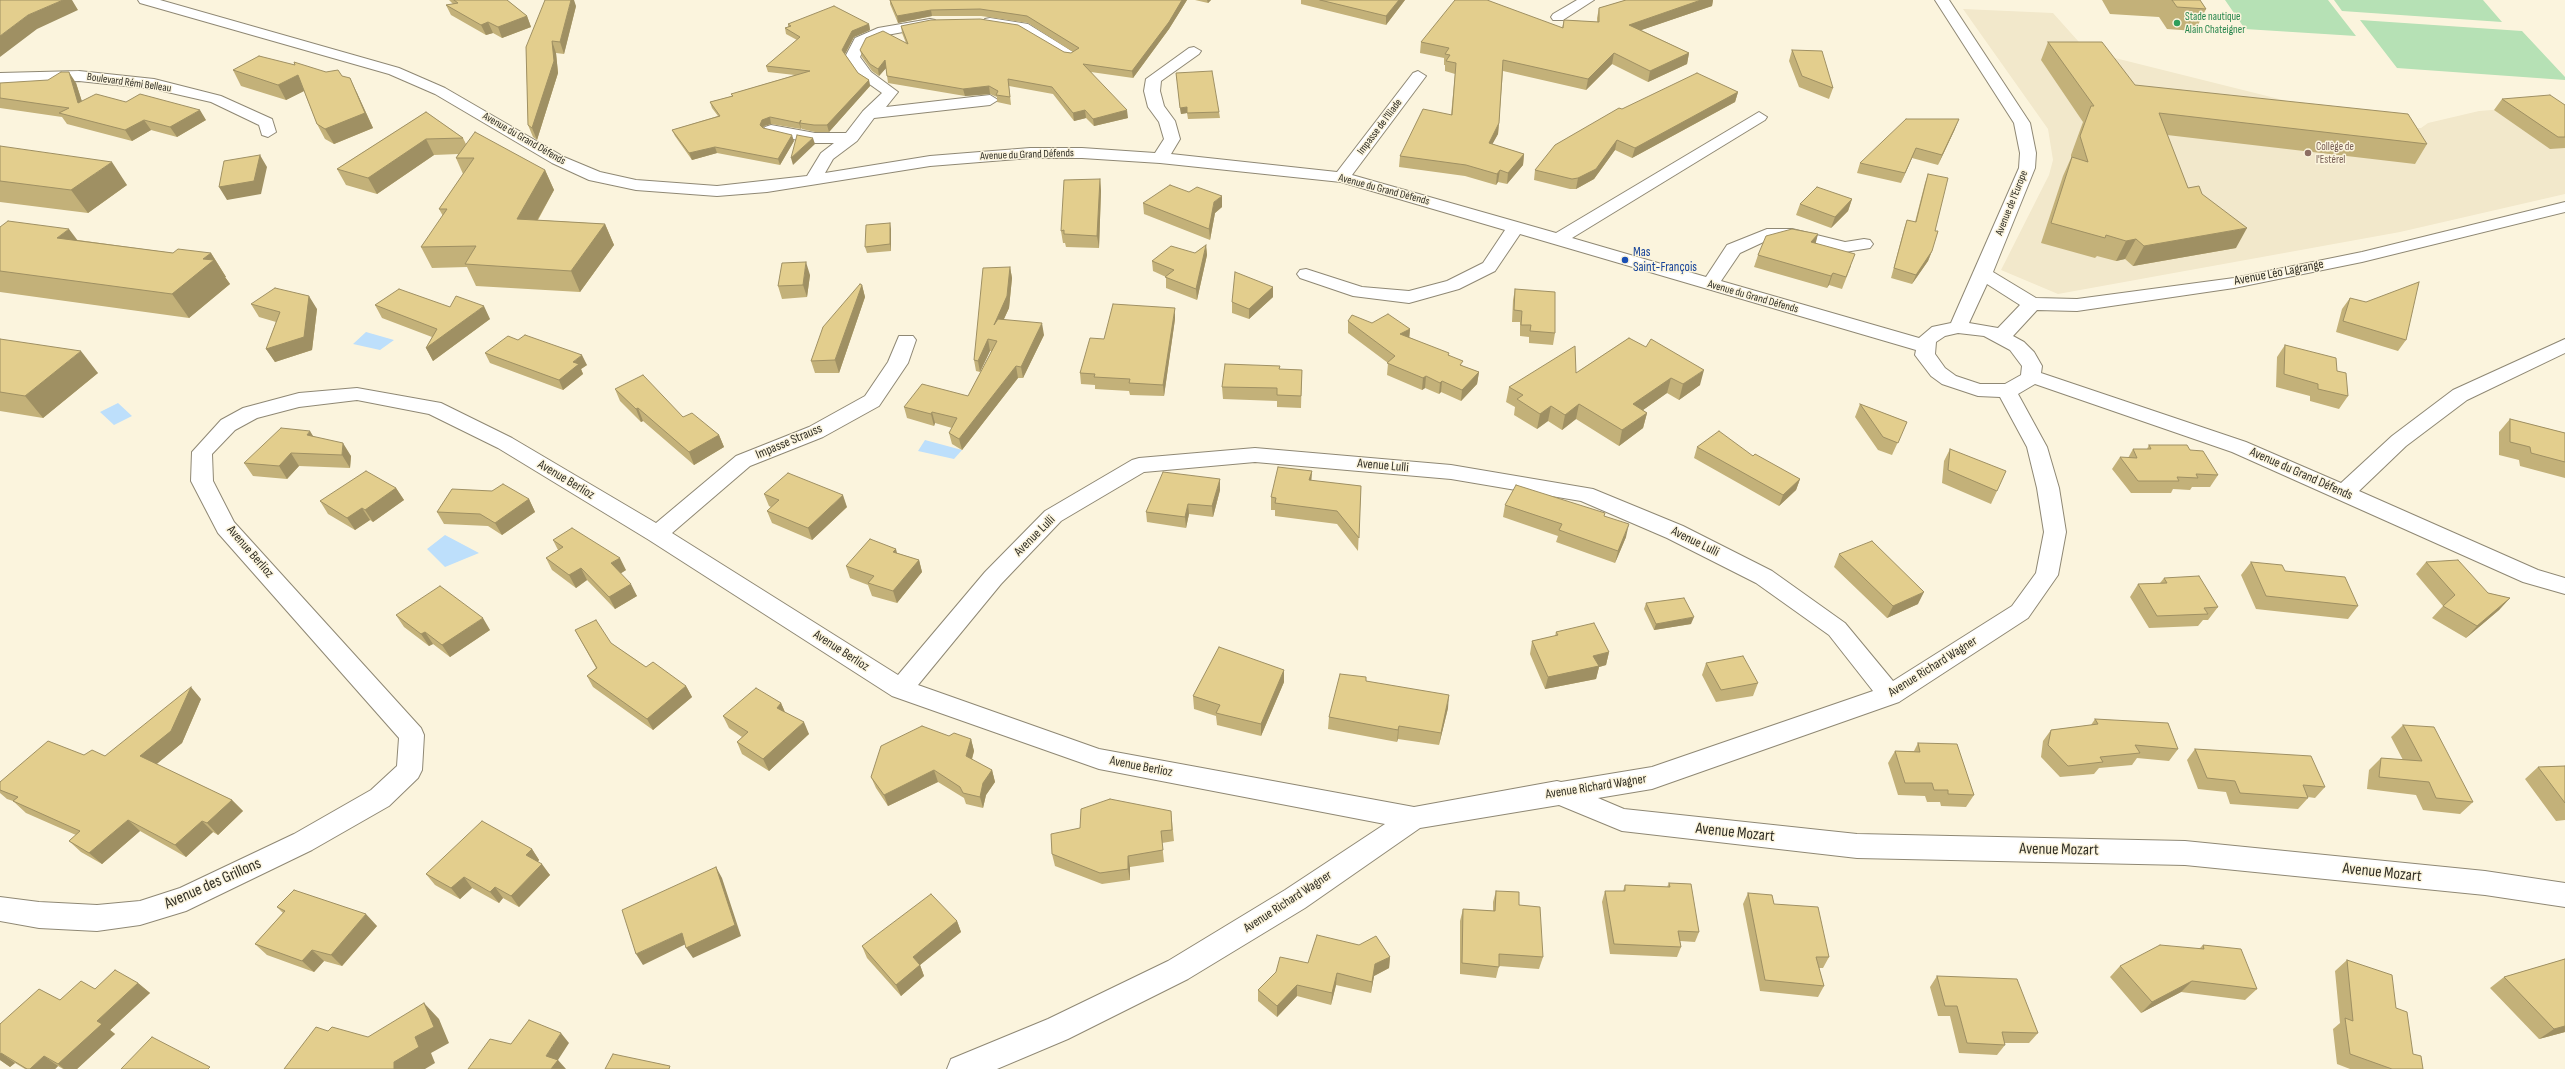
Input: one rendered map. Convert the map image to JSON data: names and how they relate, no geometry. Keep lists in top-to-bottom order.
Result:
{
  "streets": {
    "street": [
      "Boulevard Rémi Belleau",
      "Impasse de l'Iliade",
      "Avenue du Grand Défends",
      "Avenue de l'Europe",
      "Avenue Léo Lagrange",
      "Impasse Strauss",
      "Avenue Lulli",
      "Avenue Berlioz",
      "Avenue Richard Wagner",
      "Avenue Mozart",
      "Avenue des Grillons"
    ]
  },
  "crossings": [
    ["Impasse de l'Iliade", "Avenue du Grand Défends"],
    ["Impasse Strauss", "Avenue Berlioz"],
    ["Avenue Lulli", "Avenue Berlioz"],
    ["Avenue Lulli", "Avenue Richard Wagner"],
    ["Avenue Berlioz", "Avenue Richard Wagner"],
    ["Avenue Berlioz", "Avenue des Grillons"],
    ["Avenue Richard Wagner", "Avenue Mozart"]
  ],
  "places": ["Stade nautique Alain Chateigner", "Collège de l'Estérel", "Mas Saint-François"]
}
